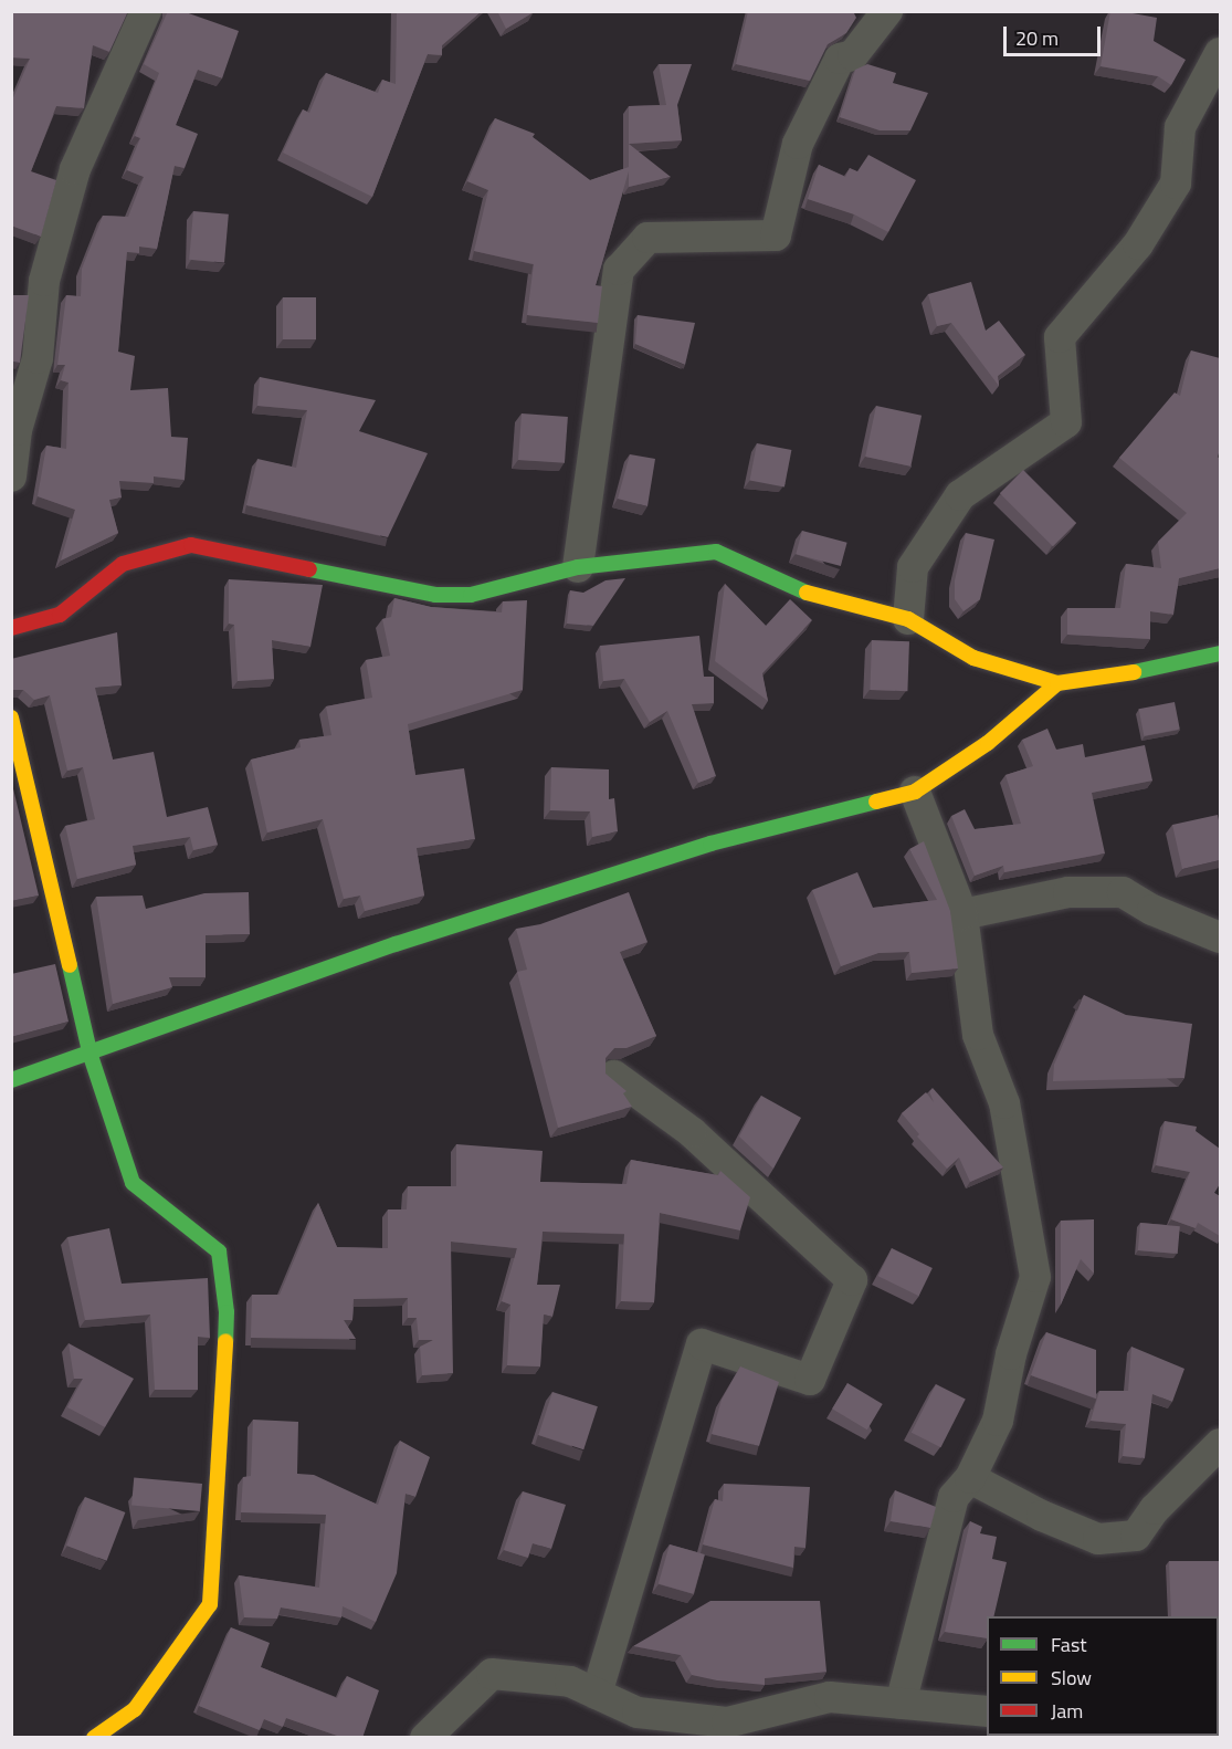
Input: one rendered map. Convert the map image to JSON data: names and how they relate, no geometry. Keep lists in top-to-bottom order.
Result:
{
  "legend": ["Fast", "Slow", "Jam"],
  "scale_bar": "20 m"
}
